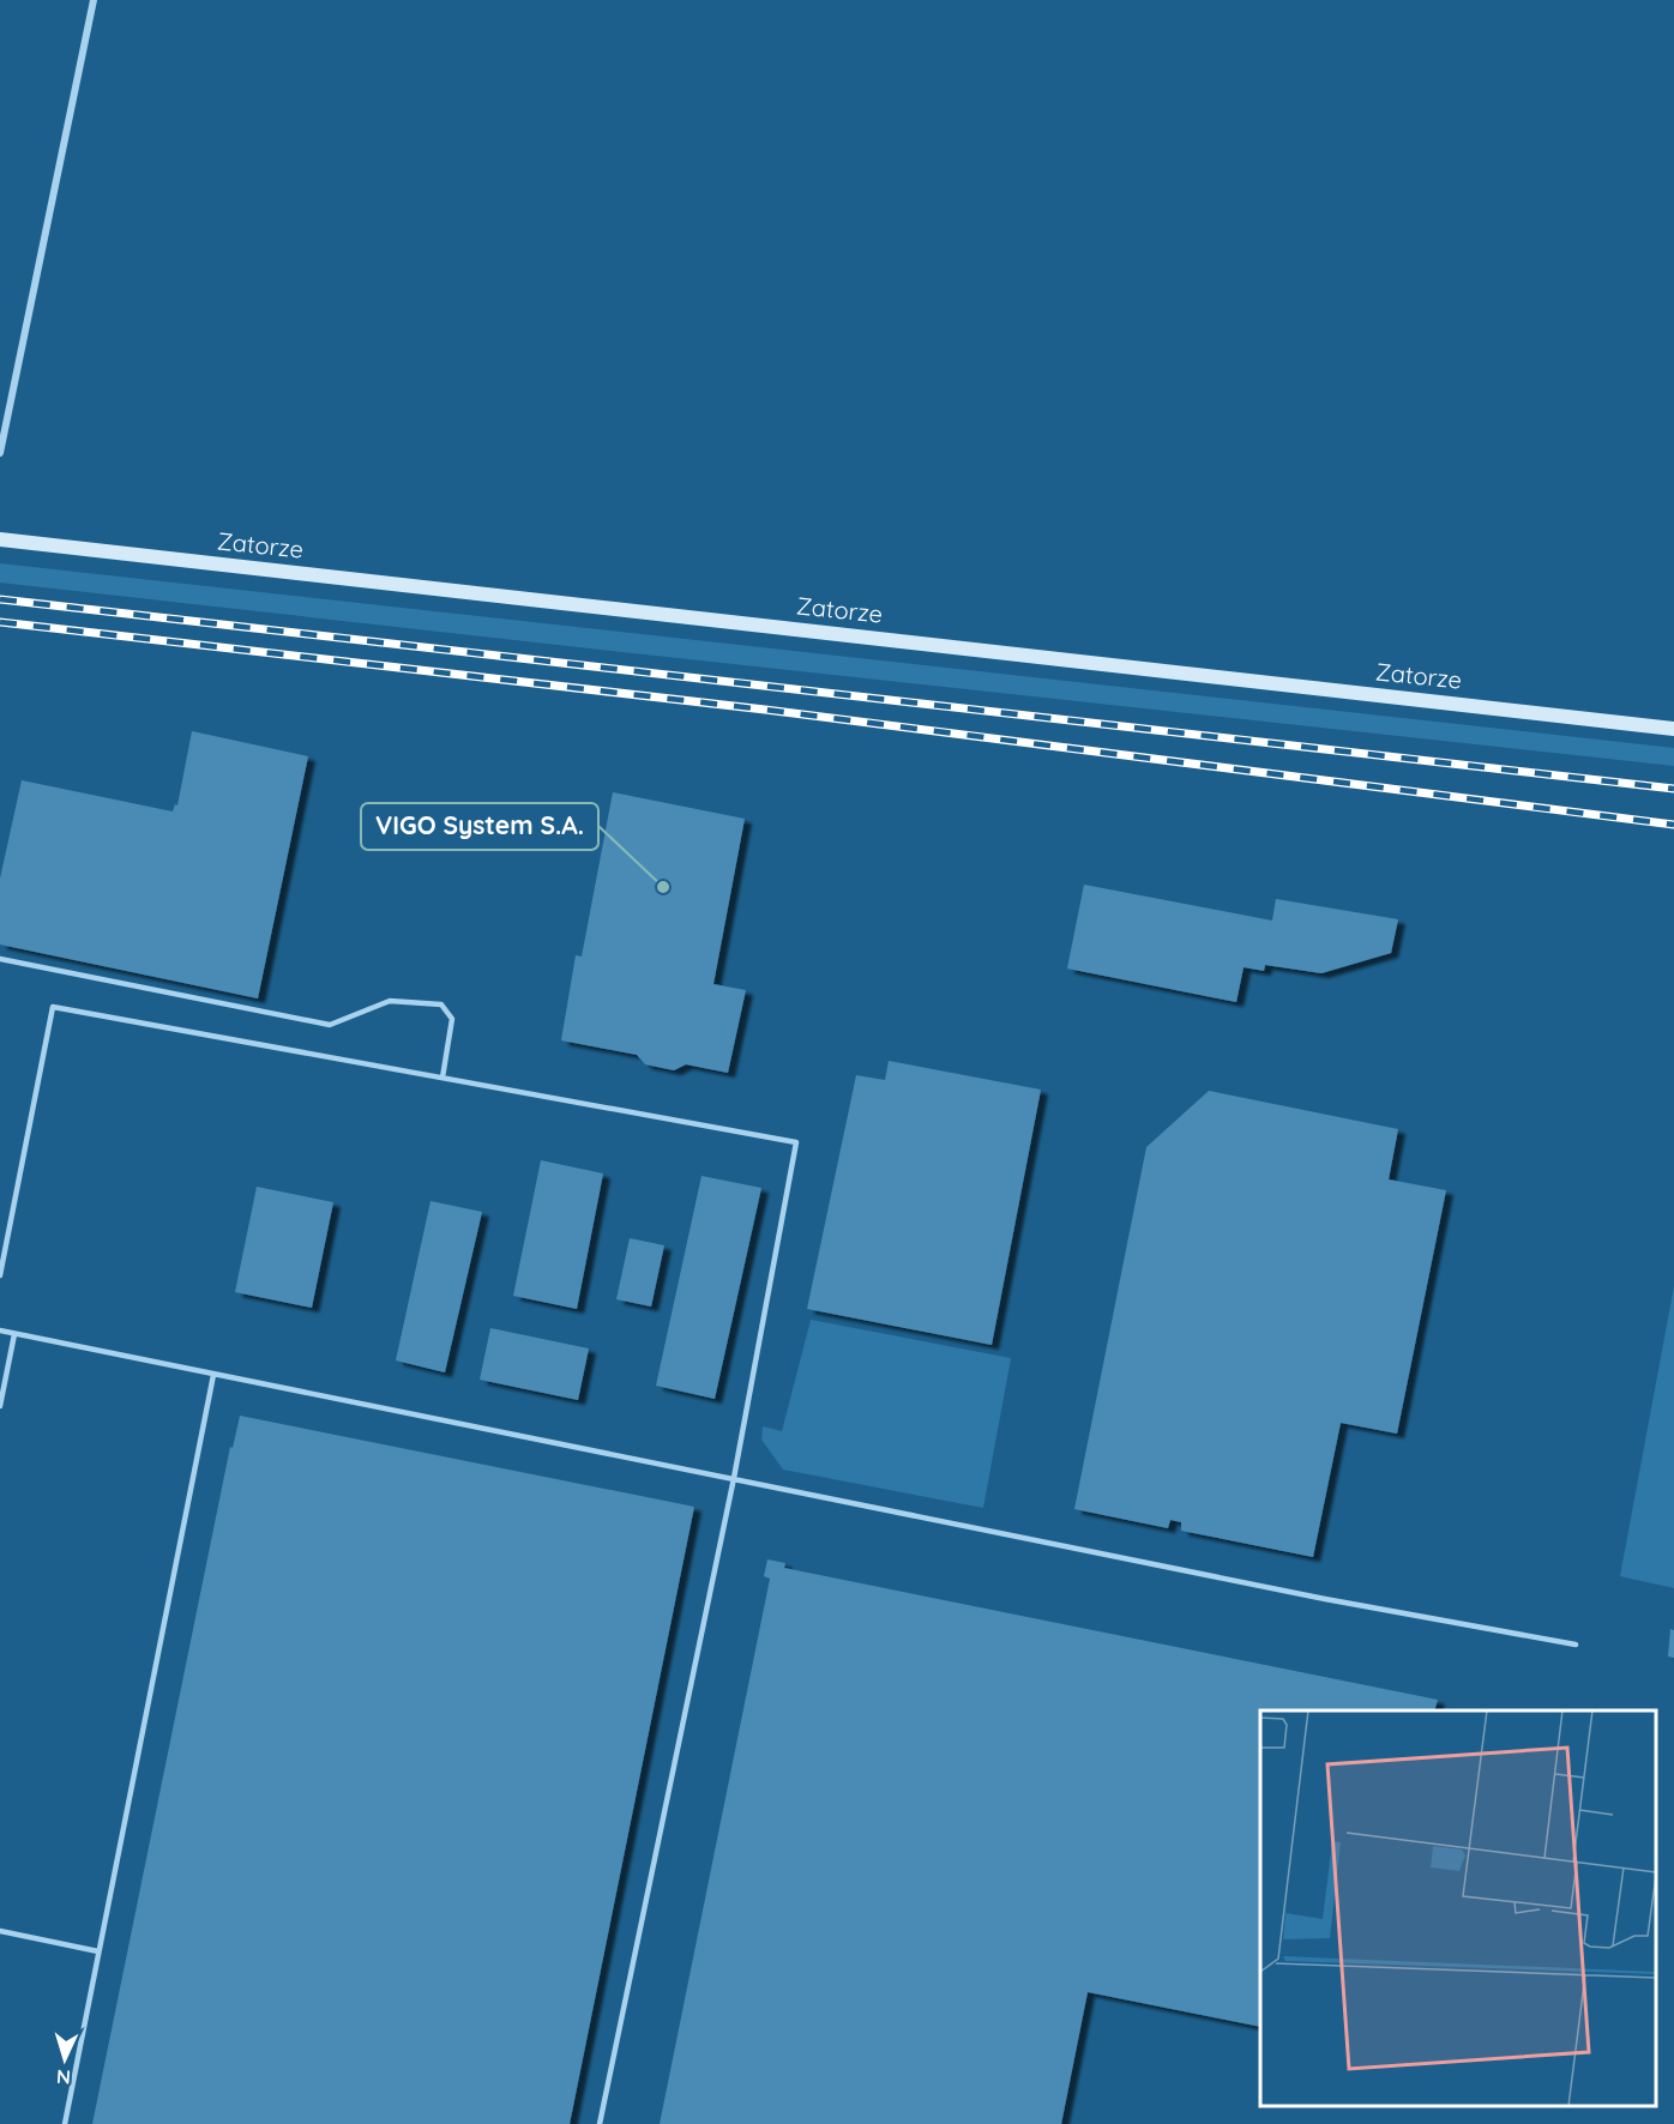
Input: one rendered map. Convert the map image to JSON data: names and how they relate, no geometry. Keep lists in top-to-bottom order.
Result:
{
  "streets": {
    "street": ["Zatorze"]
  },
  "places": ["VIGO System S.A."],
  "north": "bottom"
}
